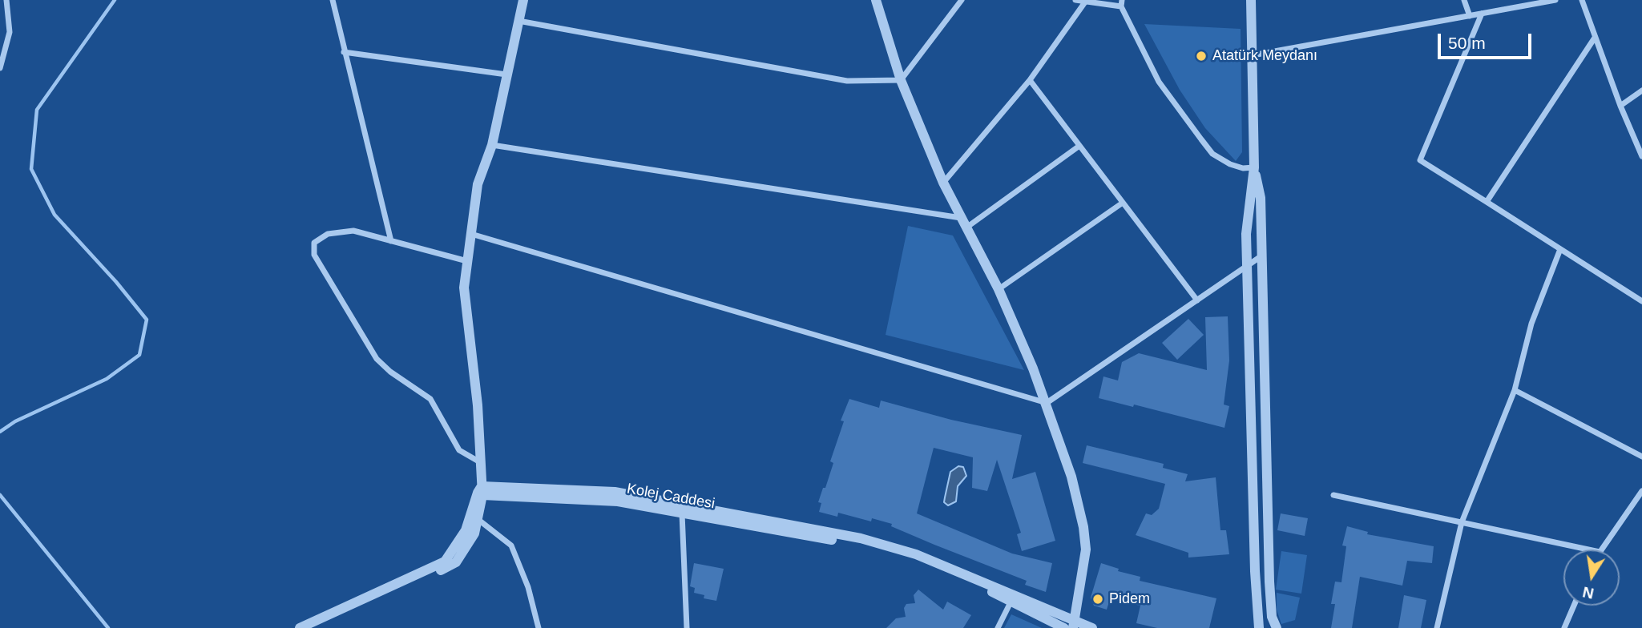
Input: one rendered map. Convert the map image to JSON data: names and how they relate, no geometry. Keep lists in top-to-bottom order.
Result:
{
  "streets": {
    "street": ["Kolej Caddesi"]
  },
  "places": ["Atatürk Meydanı", "Pidem"],
  "scale_bar": "50 m",
  "north": "bottom"
}
